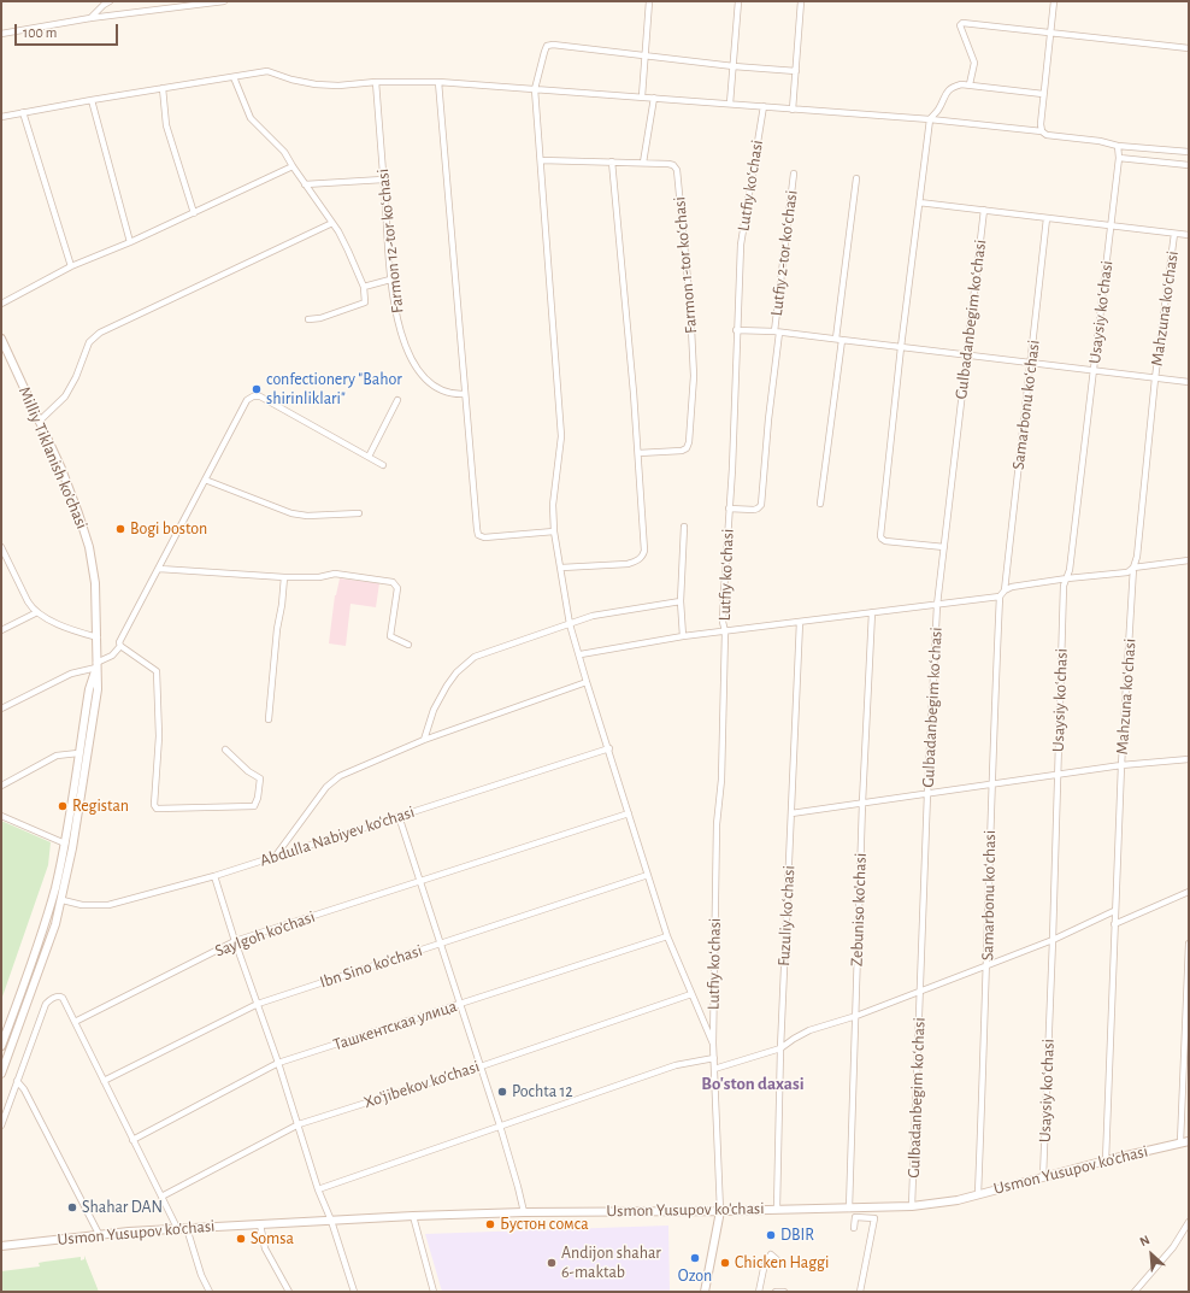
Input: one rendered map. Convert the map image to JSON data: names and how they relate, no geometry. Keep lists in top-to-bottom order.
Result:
{
  "streets": {
    "main road": ["Milliy Tiklanish ko'chasi", "Usmon Yusupov ko'chasi"],
    "street": [
      "Lutfiy koʻchasi",
      "Farmon 12-tor koʻchasi",
      "Lutfiy 2-tor koʻchasi",
      "Farmon 1-tor koʻchasi",
      "Mahzuna koʻchasi",
      "Usaysiy koʻchasi",
      "Gulbadanbegim koʻchasi",
      "Samarbonu koʻchasi",
      "Abdulla Nabiyev ko'chasi",
      "Zebuniso ko'chasi",
      "Fuzuliy koʻchasi",
      "Saylgoh ko'chasi",
      "Ibn Sino ko'chasi",
      "Ташкентская улица",
      "Xo'jibekov ko'chasi"
    ]
  },
  "crossings": [
    ["Lutfiy koʻchasi", "Lutfiy 2-tor koʻchasi"],
    ["Mahzuna koʻchasi", "Usmon Yusupov ko'chasi"],
    ["Usaysiy koʻchasi", "Usmon Yusupov ko'chasi"],
    ["Gulbadanbegim koʻchasi", "Usmon Yusupov ko'chasi"],
    ["Samarbonu koʻchasi", "Usmon Yusupov ko'chasi"],
    ["Milliy Tiklanish ko'chasi", "Abdulla Nabiyev ko'chasi"],
    ["Zebuniso ko'chasi", "Usmon Yusupov ko'chasi"],
    ["Fuzuliy koʻchasi", "Usmon Yusupov ko'chasi"]
  ],
  "districts": ["Bo'ston daxasi"],
  "places": [
    "confectionery \"Bahor shirinliklari\"",
    "Bogi boston",
    "Registan",
    "Pochta 12",
    "Shahar DAN",
    "Бустон сомса",
    "DBIR",
    "Somsa",
    "Ozon",
    "Andijon shahar 6-maktab",
    "Chicken Haggi"
  ],
  "scale_bar": "100 m",
  "north": "top left"
}
